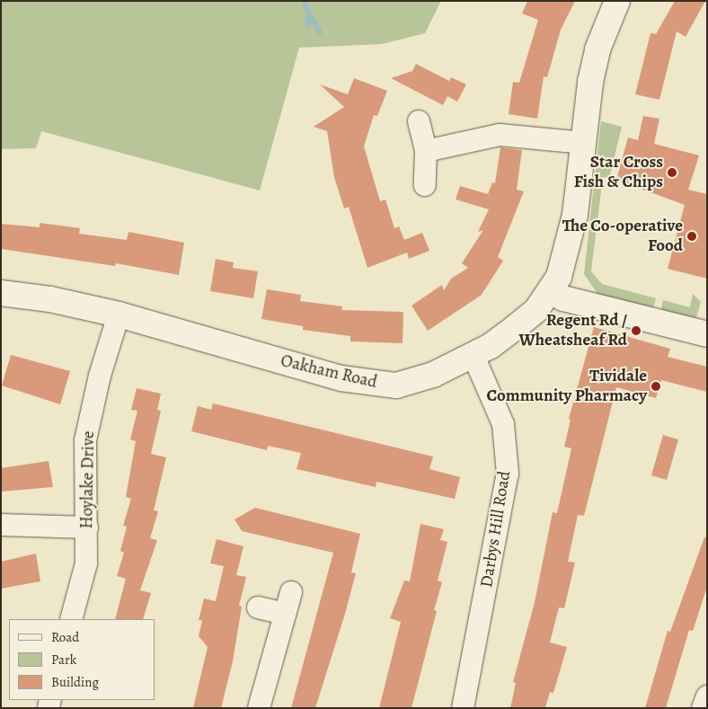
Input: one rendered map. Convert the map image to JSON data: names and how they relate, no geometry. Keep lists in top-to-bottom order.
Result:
{
  "streets": {
    "street": ["Oakham Road", "Hoylake Drive", "Darbys Hill Road"]
  },
  "crossings": [
    ["Oakham Road", "Hoylake Drive"],
    ["Oakham Road", "Darbys Hill Road"]
  ],
  "places": [
    "Star Cross Fish & Chips",
    "The Co-operative Food",
    "Regent Rd / Wheatsheaf Rd",
    "Tividale Community Pharmacy"
  ],
  "legend": ["Road", "Park", "Building"]
}
